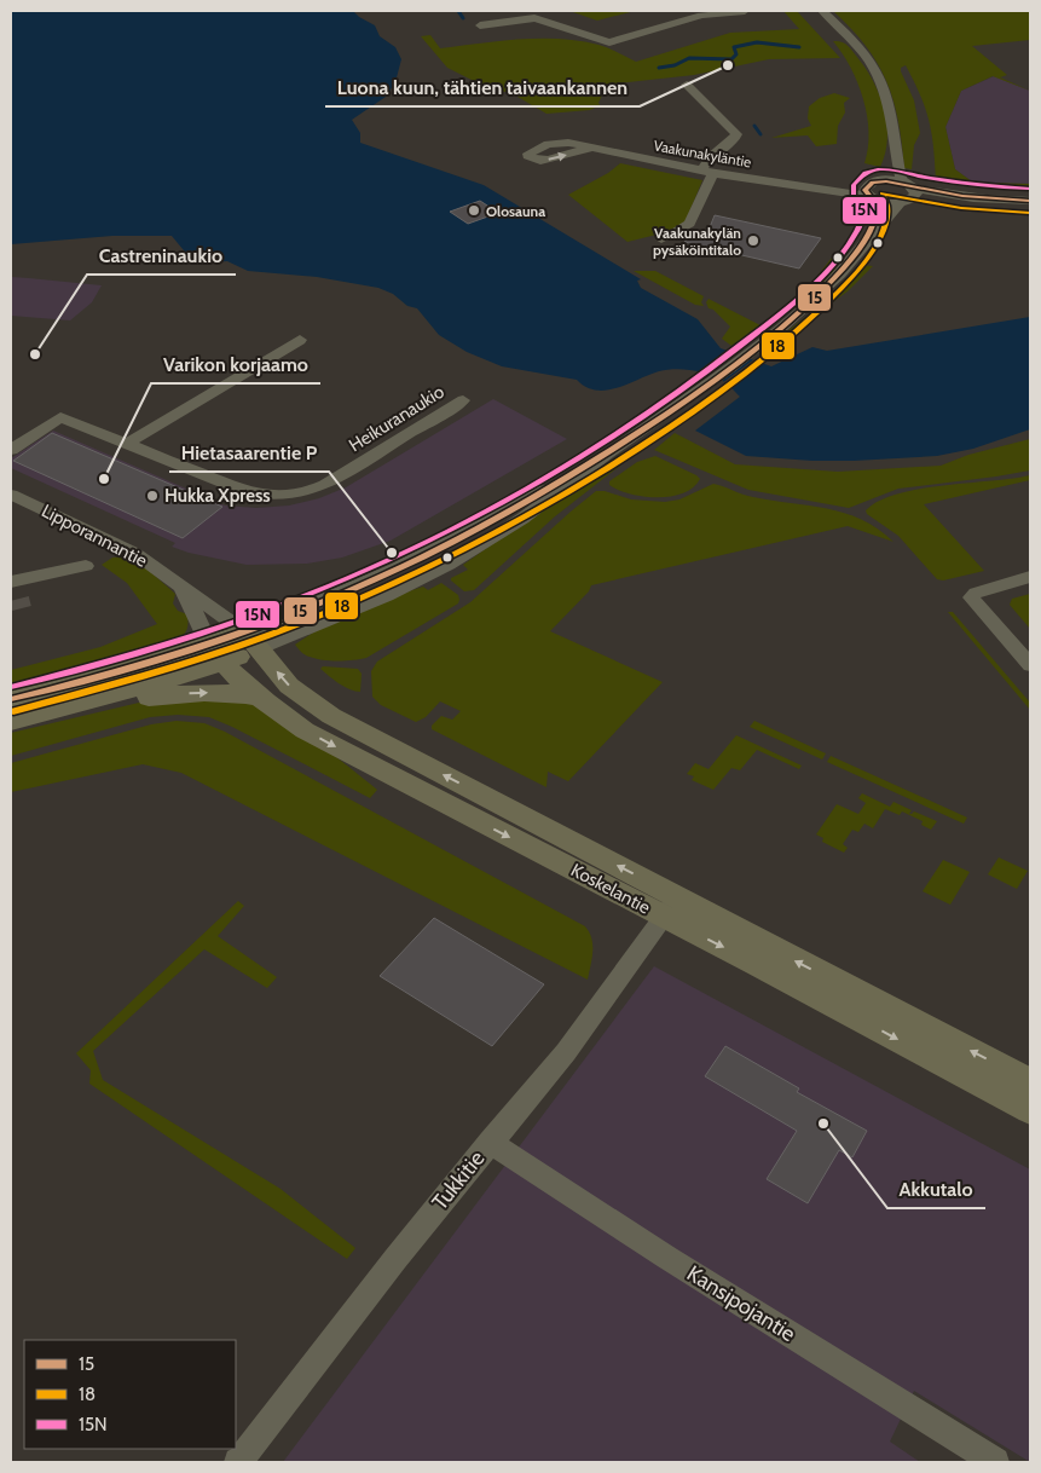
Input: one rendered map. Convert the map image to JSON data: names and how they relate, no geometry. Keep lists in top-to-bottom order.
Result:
{
  "streets": {
    "main road": ["Koskelantie"],
    "street": [
      "Vaakunakyläntie",
      "Heikuranaukio",
      "Lipporannantie",
      "Tukkitie",
      "Kansipojantie"
    ]
  },
  "crossings": [
    ["Lipporannantie", "Koskelantie"],
    ["Koskelantie", "Tukkitie"],
    ["Tukkitie", "Kansipojantie"]
  ],
  "places": [
    "Luona kuun, tähtien taivaankannen",
    "Olosauna",
    "Vaakunakylän pysäköintitalo",
    "Castreninaukio",
    "Varikon korjaamo",
    "Hukka Xpress",
    "Hietasaarentie P",
    "Akkutalo"
  ],
  "lines": ["transit line 15N", "transit line 15", "transit line 18"],
  "legend": ["15", "18", "15N"]
}
